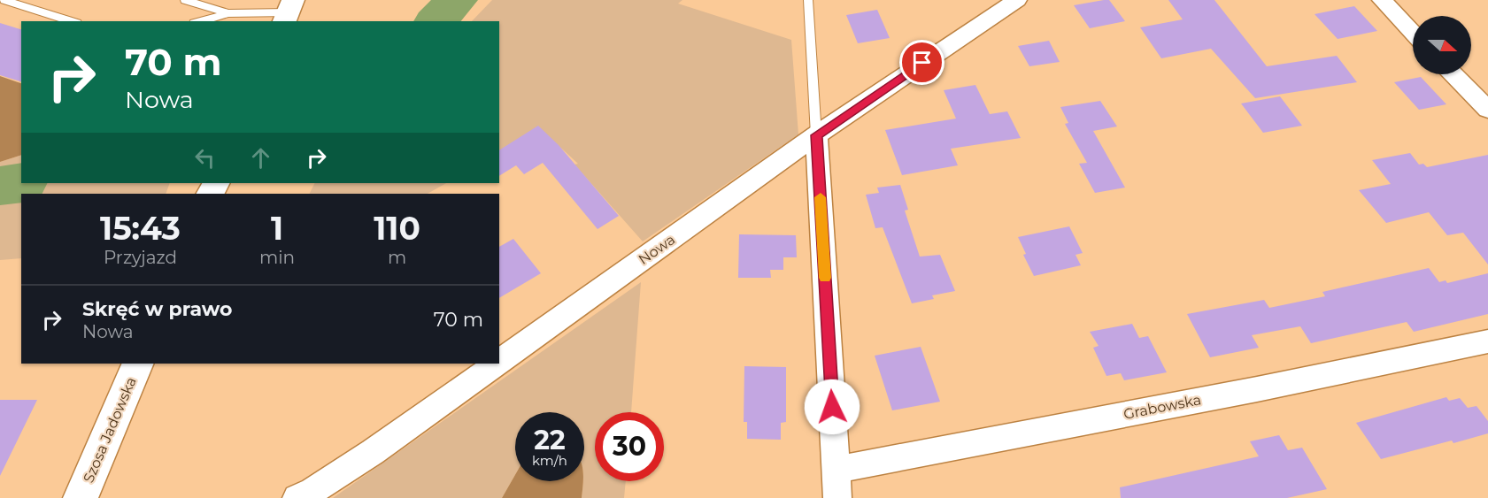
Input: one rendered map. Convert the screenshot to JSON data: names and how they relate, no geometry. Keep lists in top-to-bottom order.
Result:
{
  "streets": {
    "main road": ["Szosa Jadowska"],
    "street": ["Nowa", "Grabowska"]
  },
  "north": "right",
  "page": {
    "turn": ["70 m", "Nowa"],
    "eta": [
      "15:43",
      "Przyjazd",
      "1",
      "min",
      "110",
      "m"
    ],
    "list": [
      {
        "name": "Skręć w prawo",
        "note": "Nowa",
        "value": "70 m"
      }
    ],
    "speed": "22 km/h",
    "limit": "30"
  }
}
